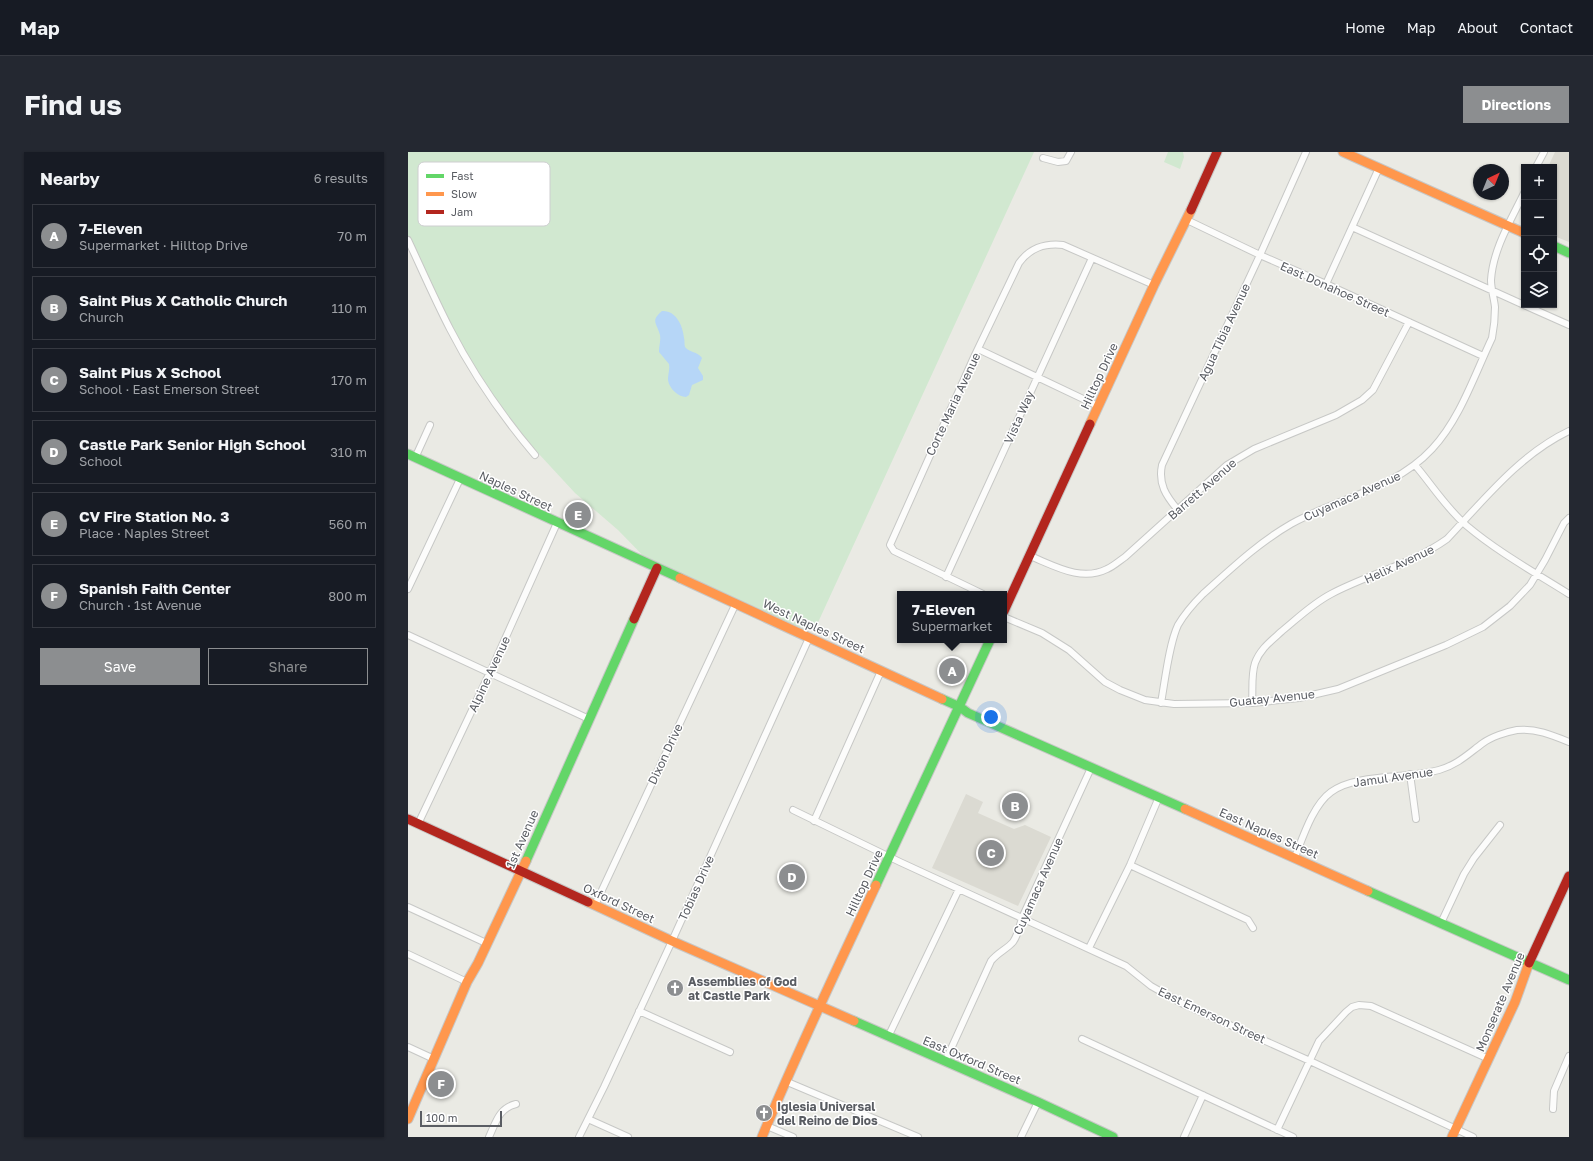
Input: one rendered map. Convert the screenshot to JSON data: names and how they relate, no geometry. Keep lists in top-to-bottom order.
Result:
{
  "streets": {
    "street": [
      "East Donahoe Street",
      "Agua Tibia Avenue",
      "Hilltop Drive",
      "Corte Maria Avenue",
      "Vista Way",
      "Barrett Avenue",
      "Naples Street",
      "Cuyamaca Avenue",
      "Helix Avenue",
      "West Naples Street",
      "Alpine Avenue",
      "Guatay Avenue",
      "Dixon Drive",
      "Jamul Avenue",
      "East Naples Street",
      "1st Avenue",
      "Tobias Drive",
      "Oxford Street",
      "Monserate Avenue",
      "East Emerson Street",
      "East Oxford Street"
    ]
  },
  "crossings": [
    ["East Donahoe Street", "Agua Tibia Avenue"],
    ["East Donahoe Street", "Hilltop Drive"],
    ["East Donahoe Street", "Barrett Avenue"],
    ["East Donahoe Street", "Cuyamaca Avenue"],
    ["Agua Tibia Avenue", "Barrett Avenue"],
    ["Hilltop Drive", "Corte Maria Avenue"],
    ["Hilltop Drive", "Barrett Avenue"],
    ["Hilltop Drive", "West Naples Street"],
    ["Hilltop Drive", "East Naples Street"],
    ["Hilltop Drive", "Oxford Street"],
    ["Hilltop Drive", "East Emerson Street"],
    ["Hilltop Drive", "East Oxford Street"],
    ["Corte Maria Avenue", "Vista Way"],
    ["Naples Street", "West Naples Street"],
    ["Naples Street", "Alpine Avenue"],
    ["Naples Street", "1st Avenue"],
    ["Cuyamaca Avenue", "Guatay Avenue"],
    ["Cuyamaca Avenue", "East Naples Street"],
    ["Cuyamaca Avenue", "East Emerson Street"],
    ["Cuyamaca Avenue", "East Oxford Street"],
    ["Helix Avenue", "Guatay Avenue"],
    ["West Naples Street", "Dixon Drive"],
    ["West Naples Street", "East Naples Street"],
    ["West Naples Street", "1st Avenue"],
    ["West Naples Street", "Tobias Drive"],
    ["Alpine Avenue", "Oxford Street"],
    ["Dixon Drive", "Oxford Street"],
    ["Jamul Avenue", "East Naples Street"],
    ["East Naples Street", "Monserate Avenue"],
    ["1st Avenue", "Oxford Street"],
    ["Tobias Drive", "Oxford Street"],
    ["Oxford Street", "East Oxford Street"],
    ["Monserate Avenue", "East Emerson Street"]
  ],
  "places": {
    "church": ["Assemblies of God at Castle Park", "Iglesia Universal del Reino de Dios"]
  },
  "legend": ["Fast", "Slow", "Jam"],
  "scale_bar": "100 m",
  "north": "top right",
  "page": {
    "header": "Map",
    "nav": [
      "Home",
      "Map",
      "About",
      "Contact"
    ],
    "buttons": [
      "Directions",
      ["Save", "Share"]
    ],
    "title": "Find us",
    "heading": ["Nearby", "6 results"],
    "map_buttons": ["+", "−"],
    "list": [
      {
        "mark": "A",
        "name": "7-Eleven",
        "note": "Supermarket · Hilltop Drive",
        "value": "70 m"
      },
      {
        "mark": "B",
        "name": "Saint Pius X Catholic Church",
        "note": "Church",
        "value": "110 m"
      },
      {
        "mark": "C",
        "name": "Saint Pius X School",
        "note": "School · East Emerson Street",
        "value": "170 m"
      },
      {
        "mark": "D",
        "name": "Castle Park Senior High School",
        "note": "School",
        "value": "310 m"
      },
      {
        "mark": "E",
        "name": "CV Fire Station No. 3",
        "note": "Place · Naples Street",
        "value": "560 m"
      },
      {
        "mark": "F",
        "name": "Spanish Faith Center",
        "note": "Church · 1st Avenue",
        "value": "800 m"
      }
    ],
    "pins": [
      "E",
      "A",
      "B",
      "C",
      "D",
      "F"
    ],
    "popup": ["7-Eleven", "Supermarket"],
    "scale": "100 m"
  }
}
